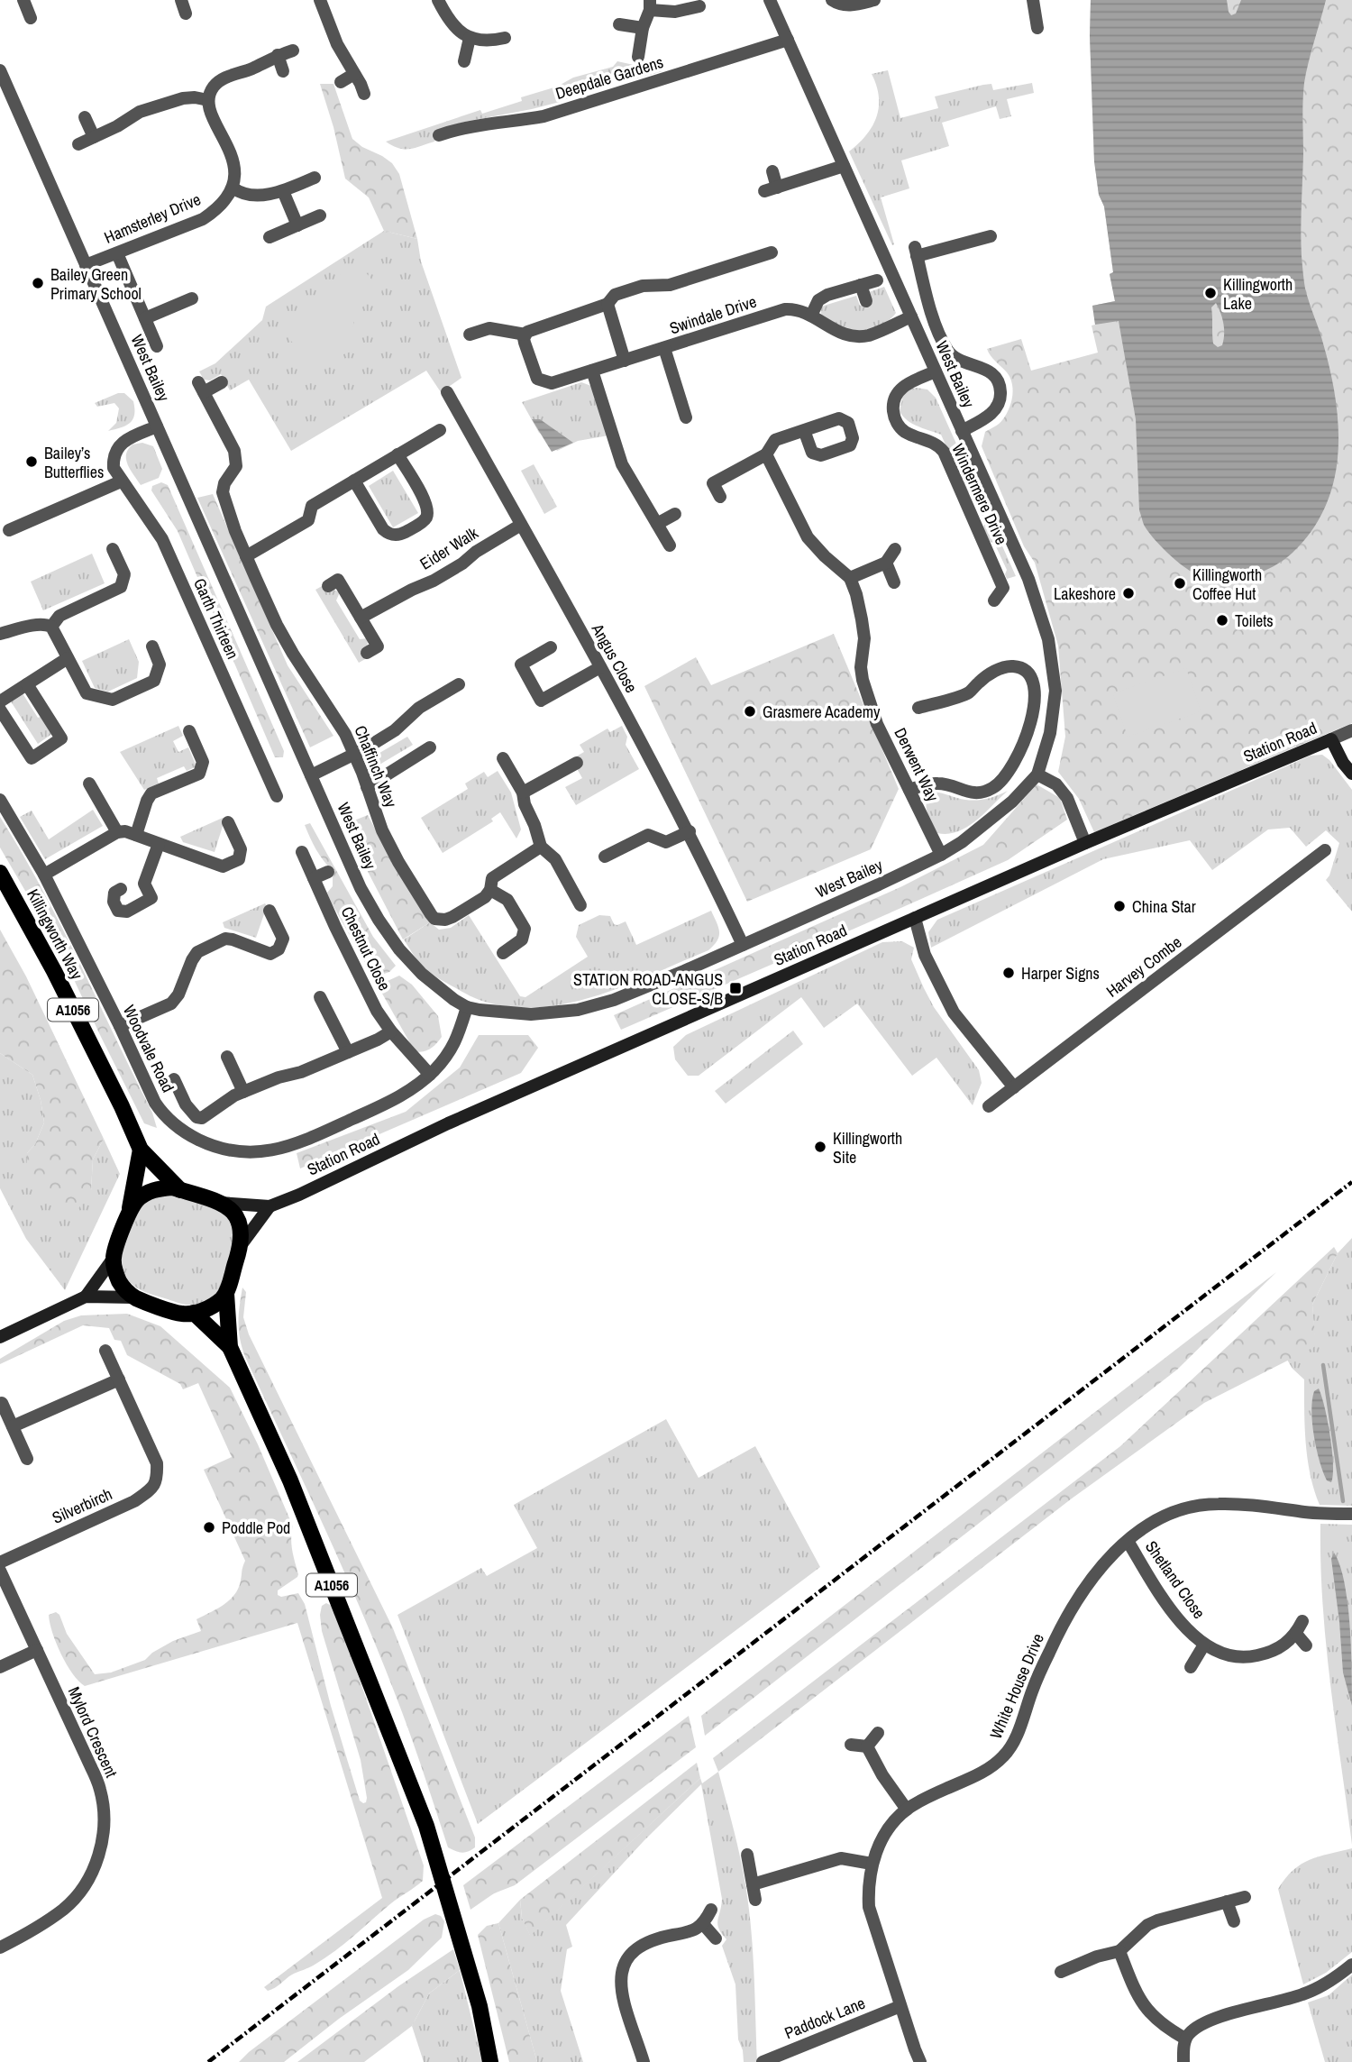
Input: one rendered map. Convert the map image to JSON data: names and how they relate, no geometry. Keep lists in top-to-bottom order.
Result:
{
  "streets": {
    "main road": ["Station Road", "Killingworth Way", "A1056"],
    "street": [
      "Deepdale Gardens",
      "Hamsterley Drive",
      "Swindale Drive",
      "West Bailey",
      "Windermere Drive",
      "Eider Walk",
      "Garth Thirteen",
      "Angus Close",
      "Derwent Way",
      "Chaffinch Way",
      "Chestnut Close",
      "Harvey Combe",
      "Woodvale Road",
      "Silverbirch",
      "Shetland Close",
      "White House Drive",
      "Mylord Crescent",
      "Paddock Lane"
    ]
  },
  "crossings": [
    ["Deepdale Gardens", "West Bailey"],
    ["Hamsterley Drive", "West Bailey"],
    ["Swindale Drive", "West Bailey"],
    ["West Bailey", "Windermere Drive"],
    ["West Bailey", "Garth Thirteen"],
    ["West Bailey", "Angus Close"],
    ["West Bailey", "Derwent Way"],
    ["West Bailey", "Woodvale Road"],
    ["Eider Walk", "Angus Close"],
    ["Station Road", "Killingworth Way"],
    ["Station Road", "A1056"],
    ["Killingworth Way", "A1056"],
    ["Chestnut Close", "Woodvale Road"],
    ["Shetland Close", "White House Drive"],
    ["White House Drive", "Paddock Lane"]
  ],
  "places": {
    "other": [
      "Bailey Green Primary School",
      "Killingworth Lake",
      "Bailey’s Butterflies",
      "Killingworth Coffee Hut",
      "Lakeshore",
      "Toilets",
      "Grasmere Academy",
      "China Star",
      "Harper Signs",
      "Killingworth Site",
      "Poddle Pod"
    ],
    "transit": ["STATION ROAD-ANGUS CLOSE-S/B"]
  }
}
